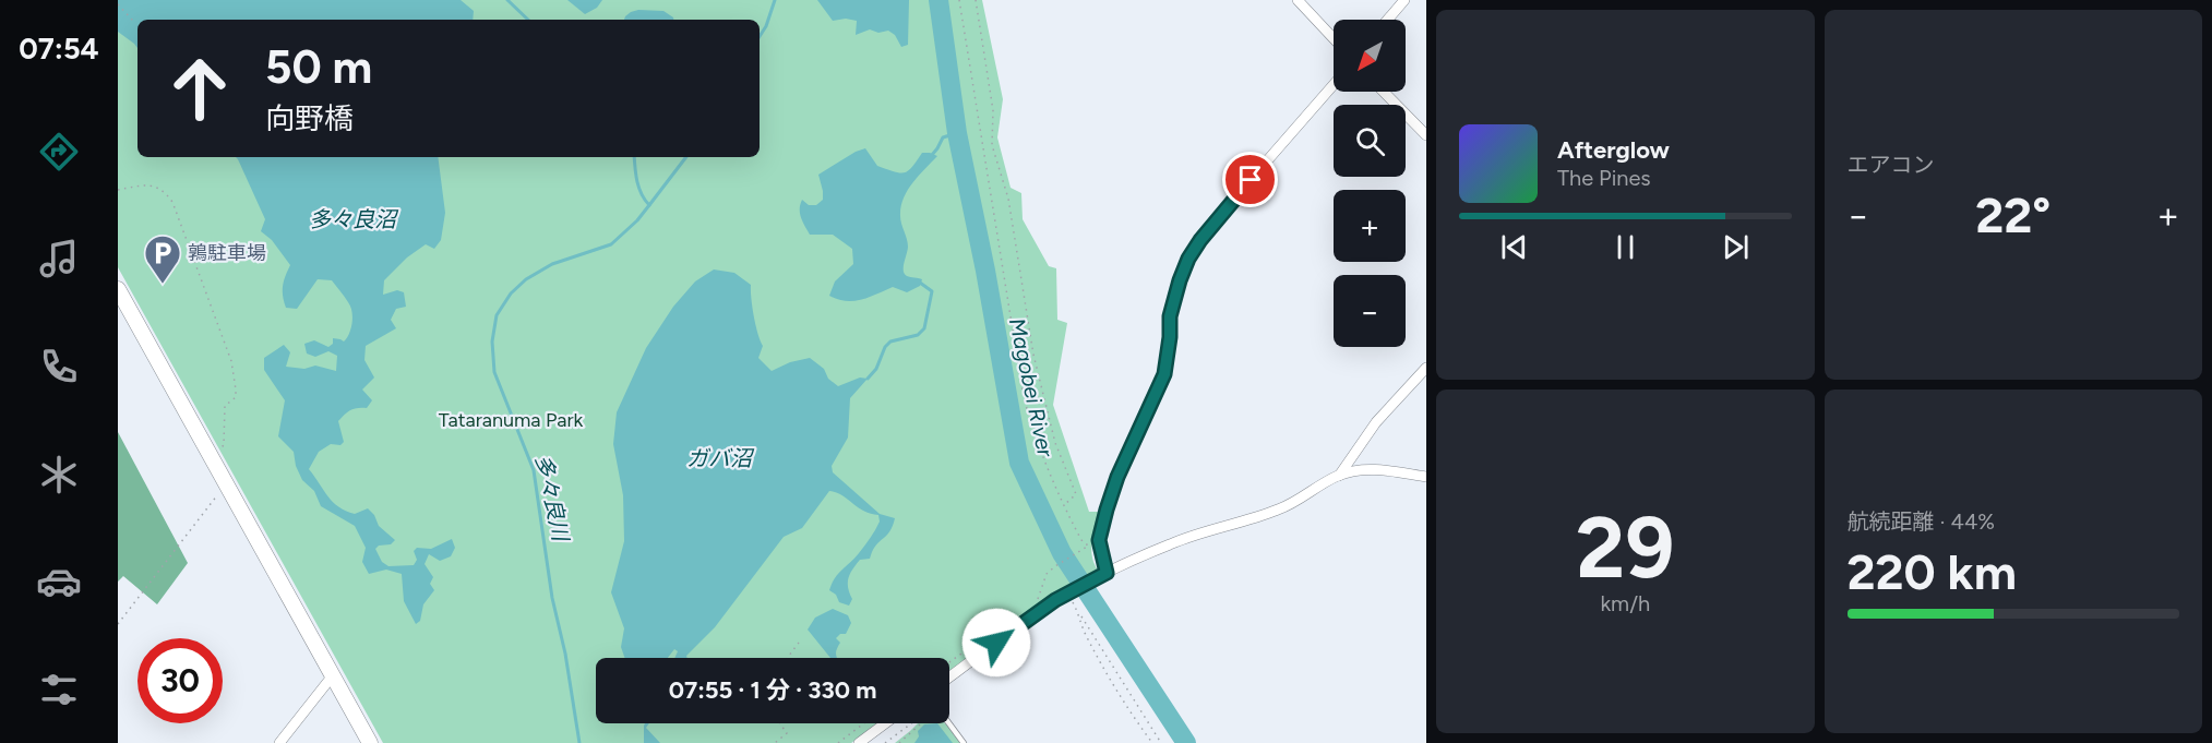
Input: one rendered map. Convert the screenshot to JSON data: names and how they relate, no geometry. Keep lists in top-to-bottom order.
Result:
{
  "water": [
    "多々良沼",
    "Magobei River",
    "ガバ沼",
    "多々良川"
  ],
  "parks": ["Tataranuma Park"],
  "places": {
    "parking": ["鶉駐車場"]
  },
  "north": "bottom left",
  "page": {
    "tabs": "07:54",
    "tile": [
      "エアコン",
      ["29", "km/h"],
      ["航続距離 · 44%", "220 km"]
    ],
    "map_buttons": ["+", "−"],
    "turn": ["50 m", "向野橋"],
    "song": ["Afterglow", "The Pines"],
    "heat": ["−", "22°", "+"],
    "limit": "30",
    "trip": "07:55 · 1 分 · 330 m"
  }
}
